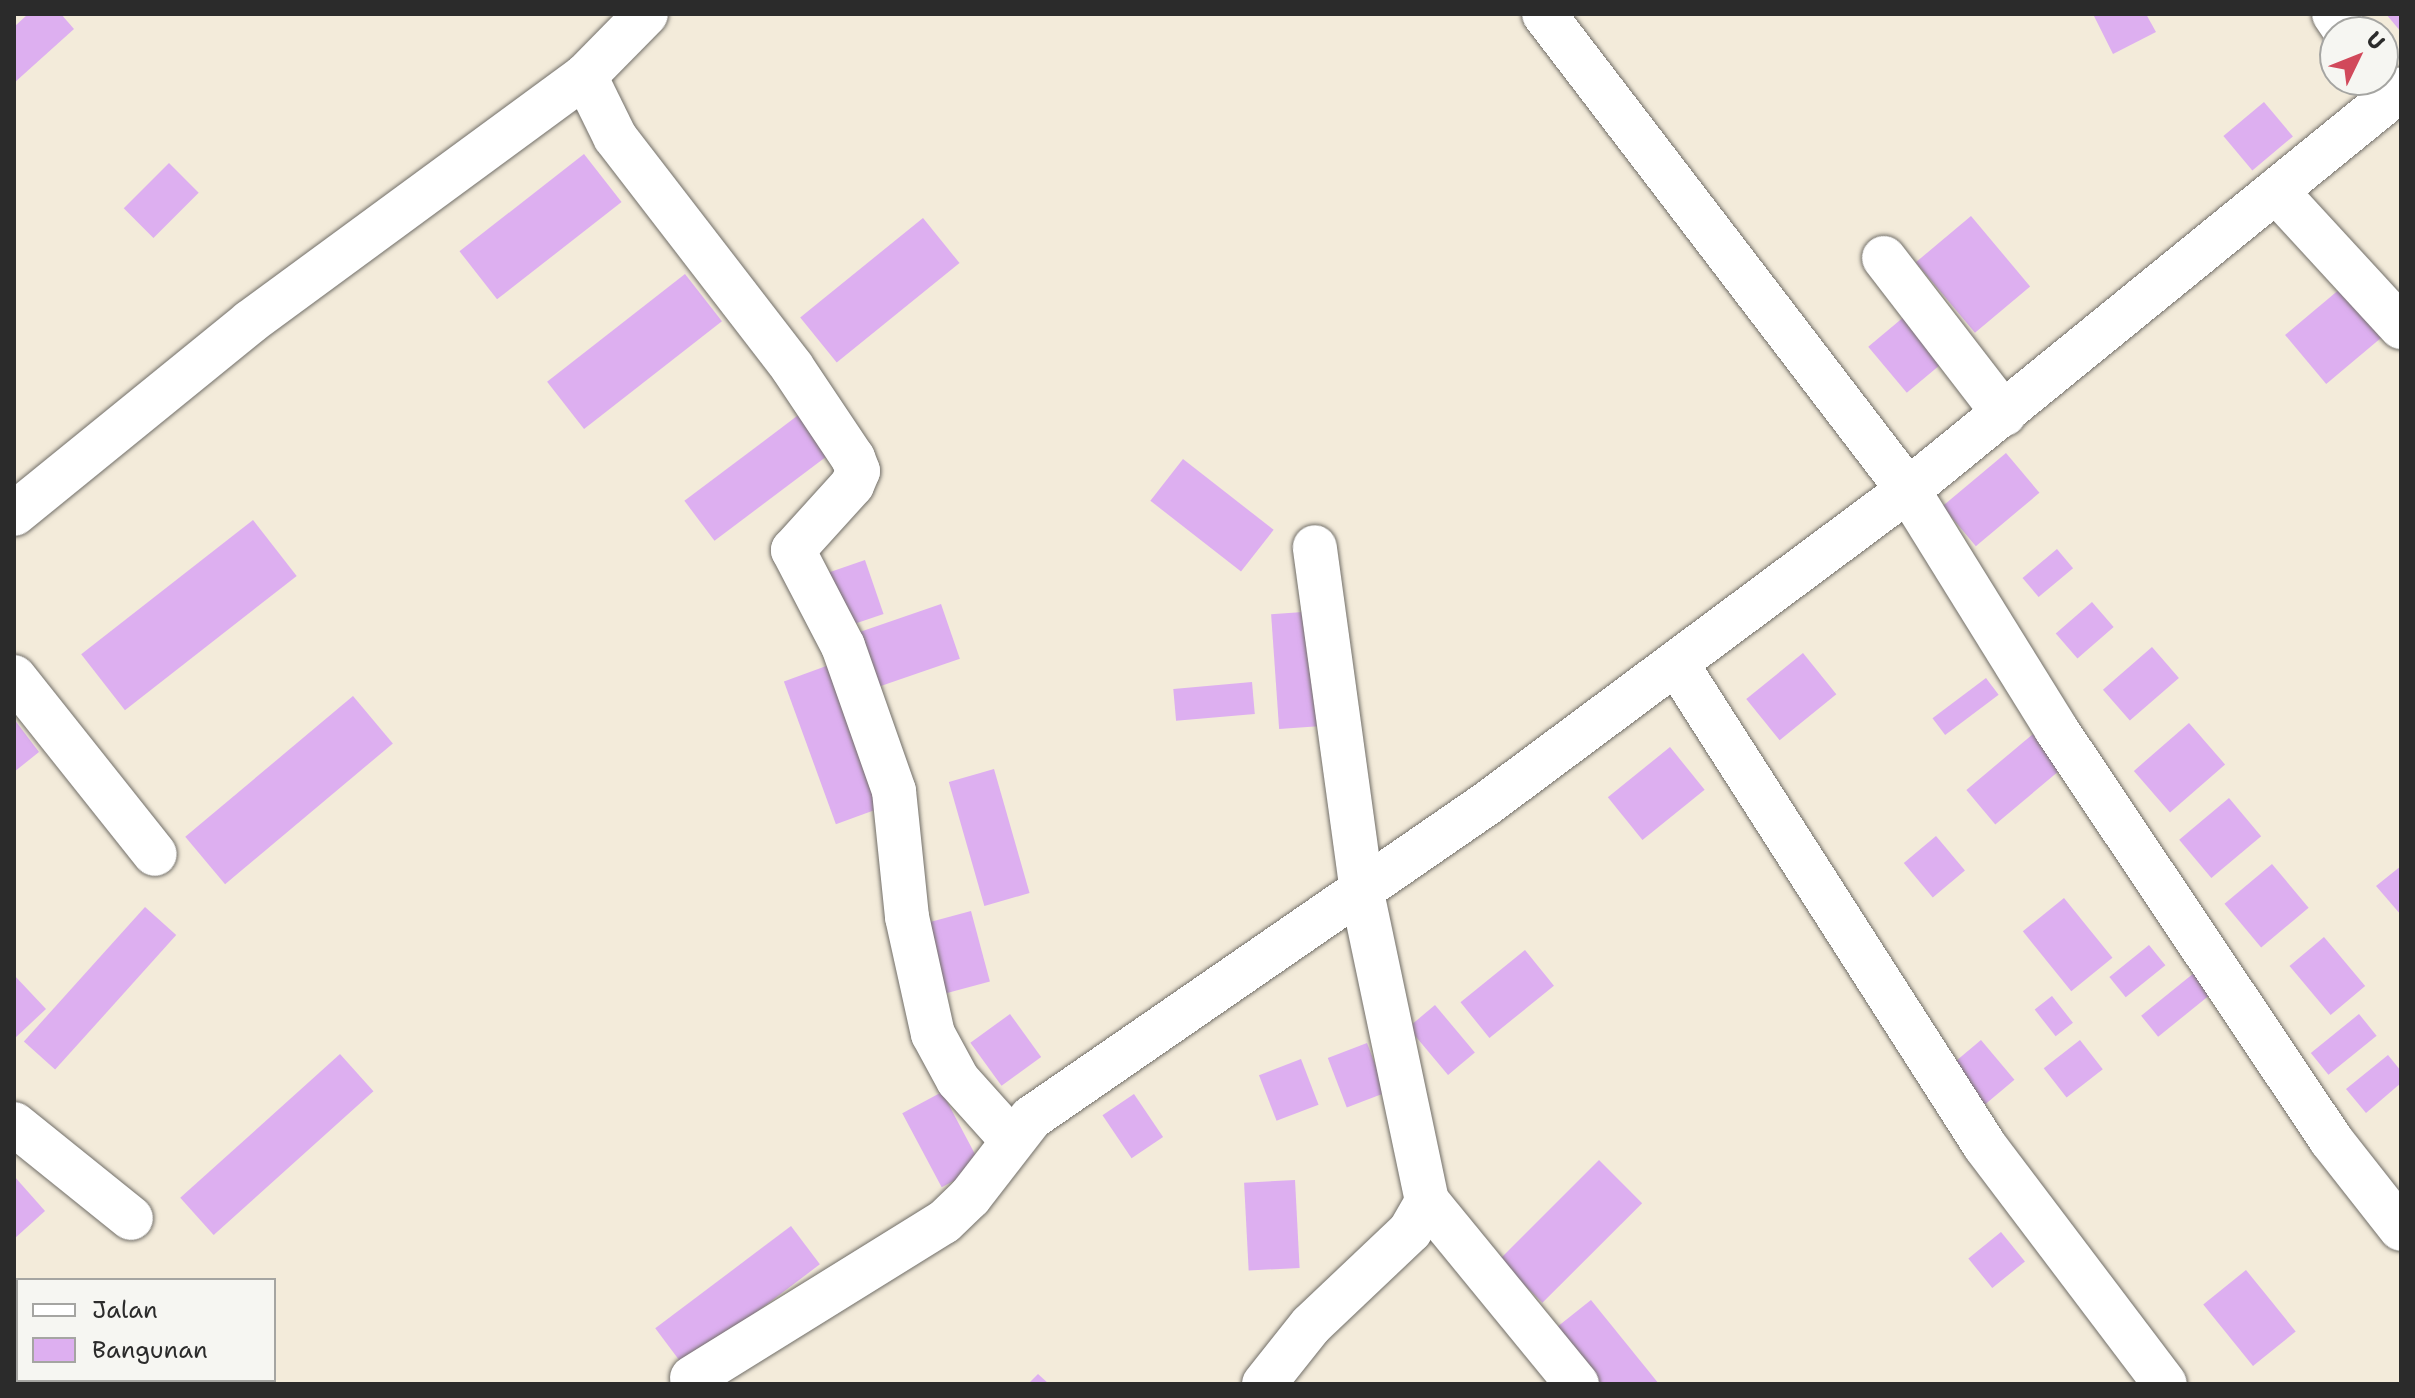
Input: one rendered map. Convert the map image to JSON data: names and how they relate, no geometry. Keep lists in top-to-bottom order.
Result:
{
  "legend": ["Jalan", "Bangunan"],
  "north": "top right"
}
